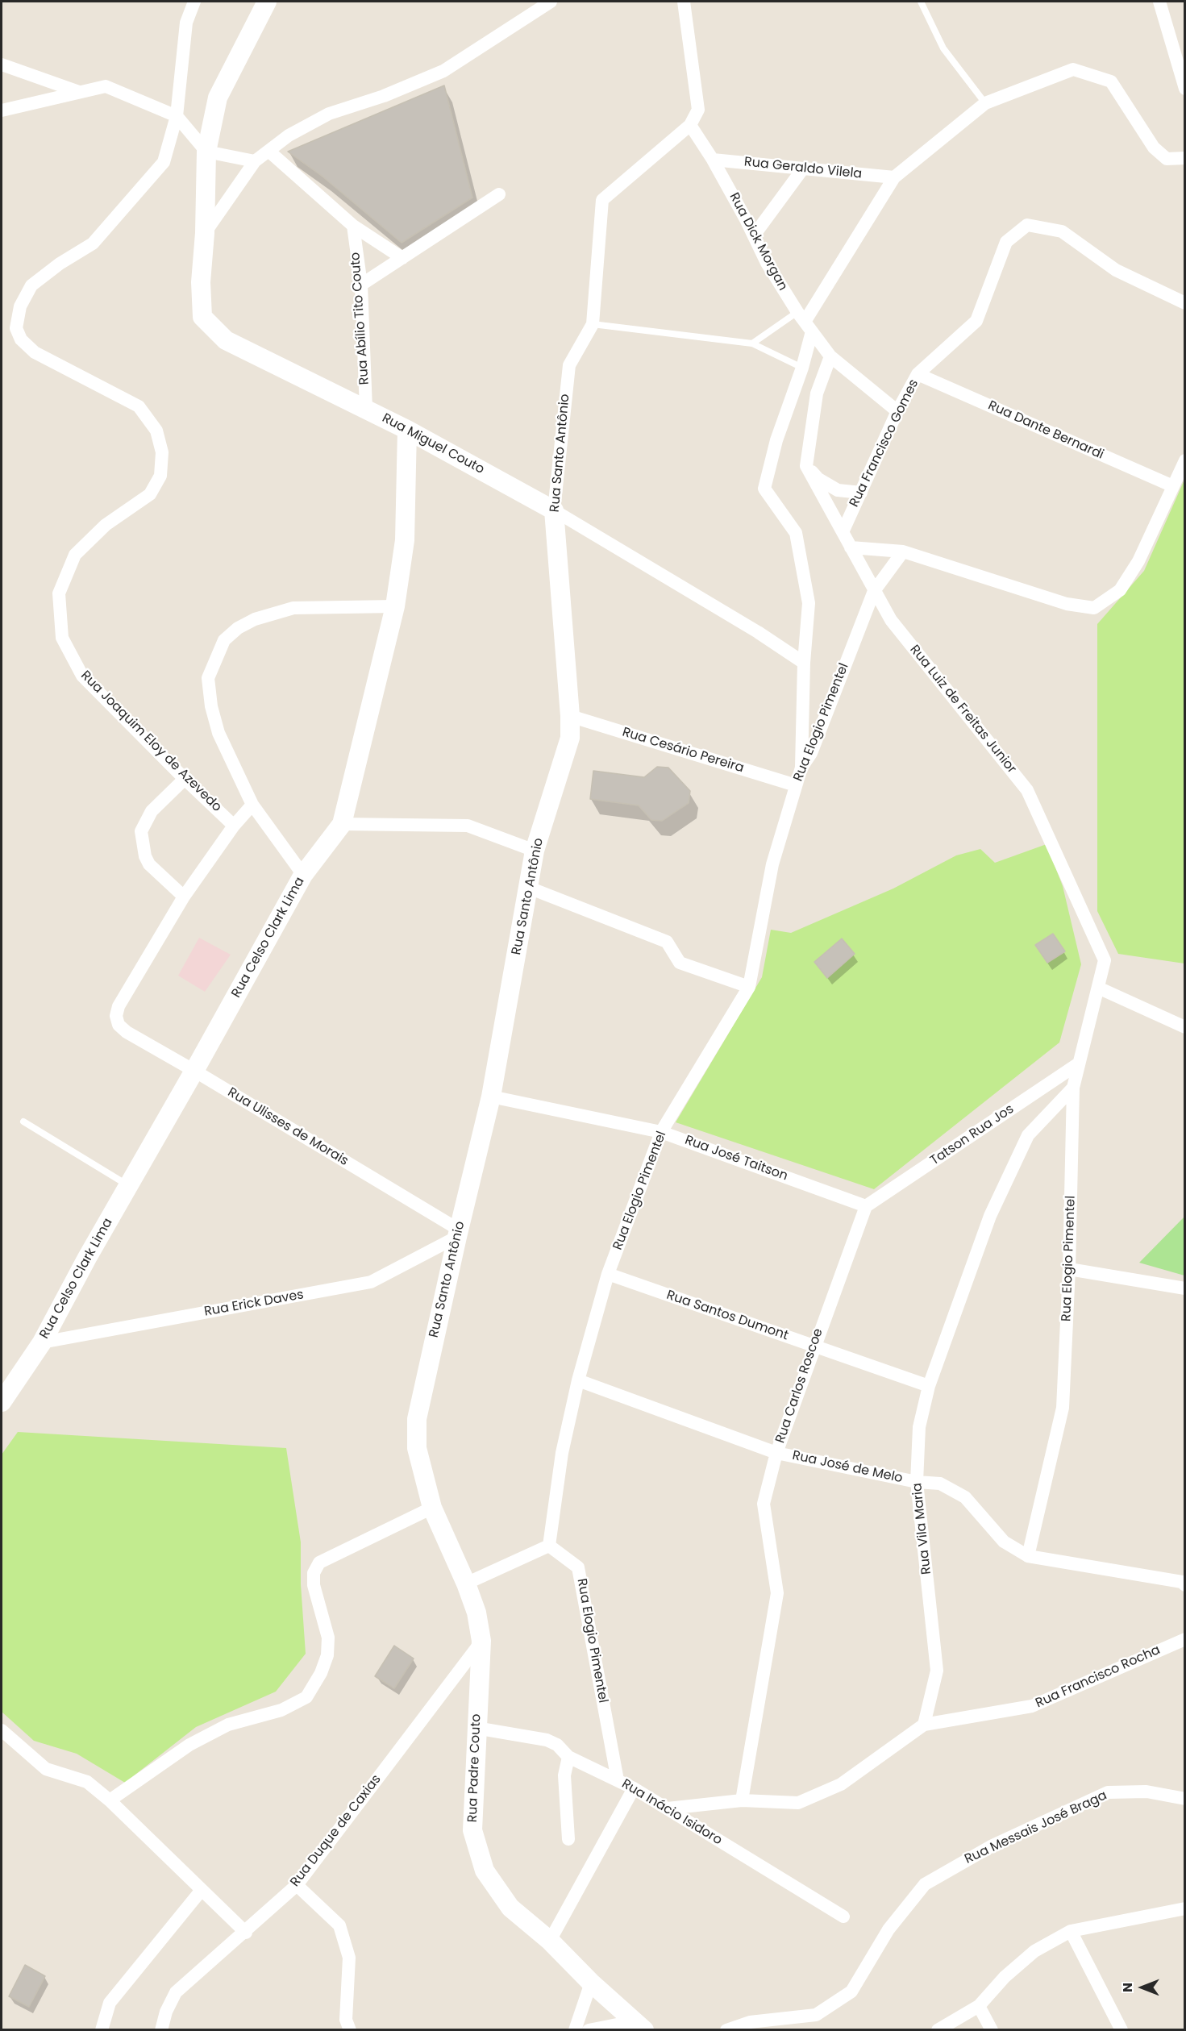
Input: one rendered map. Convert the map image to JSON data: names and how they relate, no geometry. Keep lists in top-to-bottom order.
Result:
{
  "streets": {
    "street": [
      "Rua Geraldo Vilela",
      "Rua Dick Morgan",
      "Rua Abílio Tito Couto",
      "Rua Dante Bernardi",
      "Rua Francisco Gomes",
      "Rua Miguel Couto",
      "Rua Santo Antônio",
      "Rua Luiz de Freitas Junior",
      "Rua Elogio Pimentel",
      "Rua Joaquim Eloy de Azevedo",
      "Rua Cesário Pereira",
      "Rua Celso Clark Lima",
      "Rua Ulisses de Morais",
      "Tatson Rua Jos",
      "Rua José Taitson",
      "Rua Erick Daves",
      "Rua Santos Dumont",
      "Rua Carlos Roscoe",
      "Rua José de Melo",
      "Rua Vila Maria",
      "Rua Francisco Rocha",
      "Rua Padre Couto",
      "Rua Inácio Isidoro",
      "Rua Messais José Braga",
      "Rua Duque de Caxias"
    ]
  },
  "crossings": [
    ["Rua Geraldo Vilela", "Rua Dick Morgan"],
    ["Rua Dick Morgan", "Rua Francisco Gomes"],
    ["Rua Dick Morgan", "Rua Santo Antônio"],
    ["Rua Abílio Tito Couto", "Rua Miguel Couto"],
    ["Rua Dante Bernardi", "Rua Francisco Gomes"],
    ["Rua Francisco Gomes", "Rua Luiz de Freitas Junior"],
    ["Rua Miguel Couto", "Rua Santo Antônio"],
    ["Rua Miguel Couto", "Rua Celso Clark Lima"],
    ["Rua Santo Antônio", "Rua Cesário Pereira"],
    ["Rua Santo Antônio", "Rua Ulisses de Morais"],
    ["Rua Santo Antônio", "Rua José Taitson"],
    ["Rua Santo Antônio", "Rua Erick Daves"],
    ["Rua Santo Antônio", "Rua Padre Couto"],
    ["Rua Santo Antônio", "Rua Duque de Caxias"],
    ["Rua Luiz de Freitas Junior", "Rua Elogio Pimentel"],
    ["Rua Elogio Pimentel", "Rua Cesário Pereira"],
    ["Rua Elogio Pimentel", "Tatson Rua Jos"],
    ["Rua Elogio Pimentel", "Rua José Taitson"],
    ["Rua Elogio Pimentel", "Rua Santos Dumont"],
    ["Rua Elogio Pimentel", "Rua José de Melo"],
    ["Rua Elogio Pimentel", "Rua Vila Maria"],
    ["Rua Elogio Pimentel", "Rua Inácio Isidoro"],
    ["Rua Celso Clark Lima", "Rua Ulisses de Morais"],
    ["Rua Celso Clark Lima", "Rua Erick Daves"],
    ["Rua Ulisses de Morais", "Rua Erick Daves"],
    ["Tatson Rua Jos", "Rua José Taitson"],
    ["Tatson Rua Jos", "Rua Carlos Roscoe"],
    ["Rua José Taitson", "Rua Carlos Roscoe"],
    ["Rua Santos Dumont", "Rua Carlos Roscoe"],
    ["Rua Santos Dumont", "Rua Vila Maria"],
    ["Rua Carlos Roscoe", "Rua José de Melo"],
    ["Rua José de Melo", "Rua Vila Maria"],
    ["Rua Vila Maria", "Rua Francisco Rocha"],
    ["Rua Padre Couto", "Rua Inácio Isidoro"],
    ["Rua Padre Couto", "Rua Duque de Caxias"]
  ],
  "north": "left"
}
